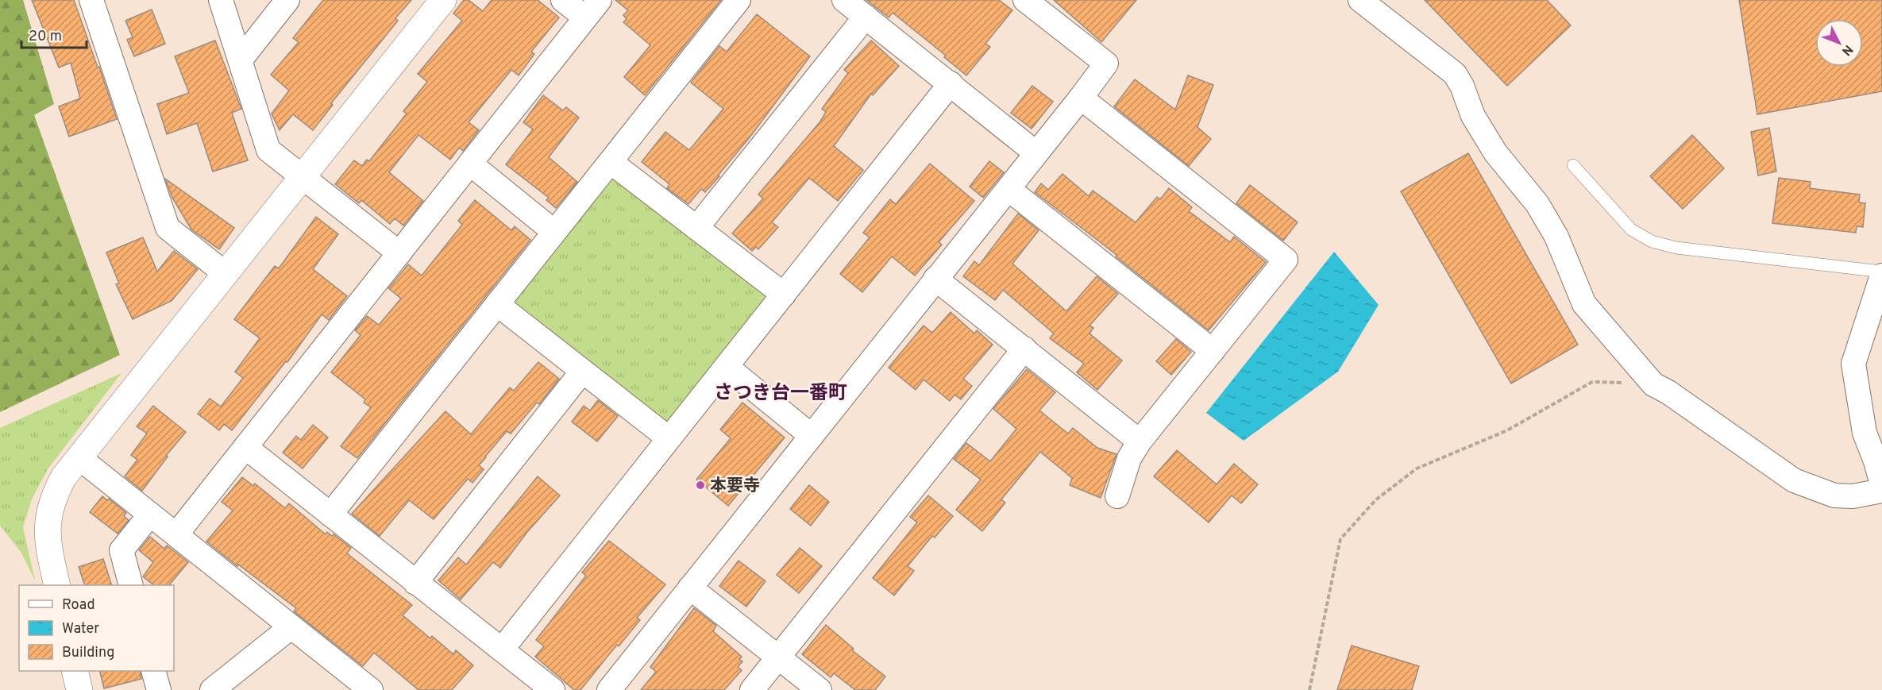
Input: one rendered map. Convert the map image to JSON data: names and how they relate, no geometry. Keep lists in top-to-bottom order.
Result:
{
  "districts": ["さつき台一番町"],
  "places": ["本要寺"],
  "legend": ["Road", "Water", "Building"],
  "scale_bar": "20 m",
  "north": "bottom right"
}
